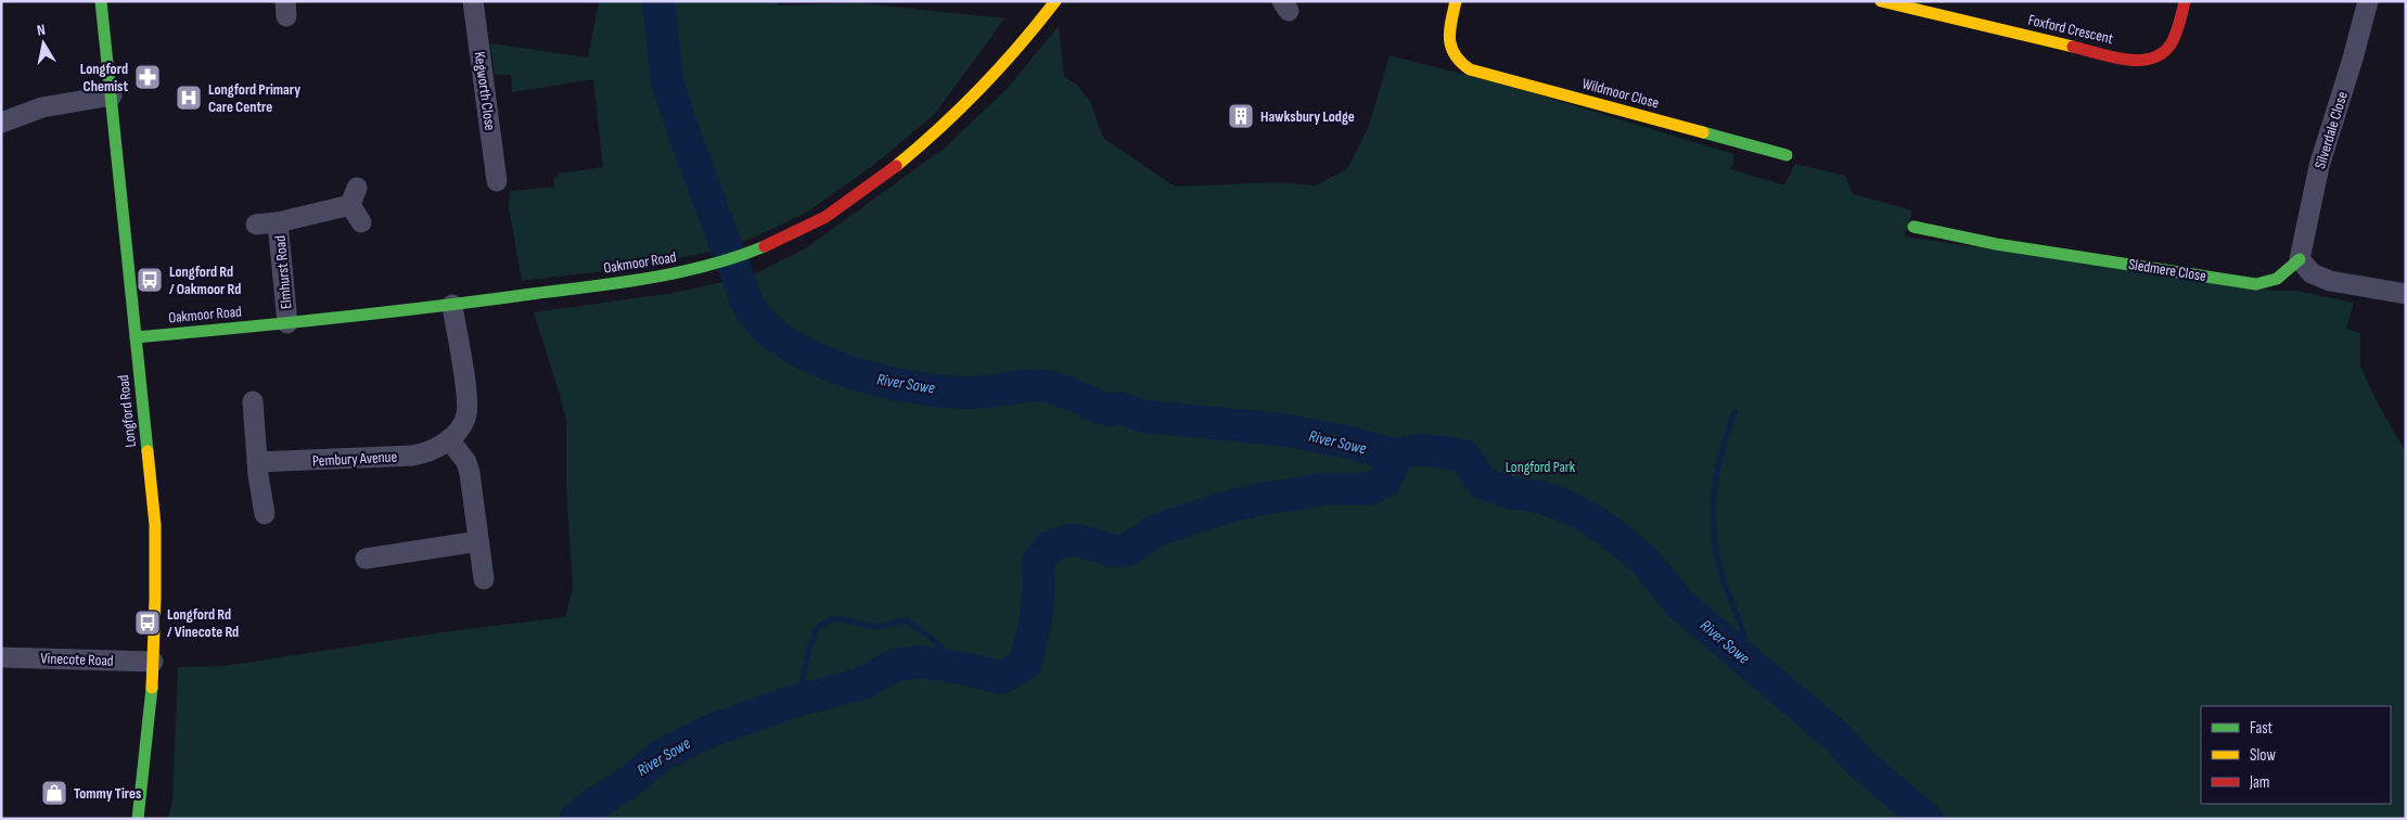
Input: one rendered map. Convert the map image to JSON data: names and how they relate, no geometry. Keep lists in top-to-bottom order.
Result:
{
  "streets": {
    "street": [
      "Foxford Crescent",
      "Kegworth Close",
      "Wildmoor Close",
      "Silverdale Close",
      "Oakmoor Road",
      "Sledmere Close",
      "Elmhurst Road",
      "Longford Road",
      "Pembury Avenue",
      "Vinecote Road"
    ]
  },
  "crossings": [
    ["Silverdale Close", "Sledmere Close"],
    ["Oakmoor Road", "Elmhurst Road"],
    ["Oakmoor Road", "Longford Road"],
    ["Oakmoor Road", "Pembury Avenue"],
    ["Longford Road", "Vinecote Road"]
  ],
  "water": ["River Sowe"],
  "parks": ["Longford Park"],
  "places": {
    "pharmacy": ["Longford Chemist"],
    "hospital": ["Longford Primary Care Centre"],
    "building": ["Hawksbury Lodge"],
    "bus stop": ["Longford Rd / Oakmoor Rd", "Longford Rd / Vinecote Rd"],
    "shop": ["Tommy Tires"]
  },
  "legend": ["Fast", "Slow", "Jam"],
  "north": "top"
}
